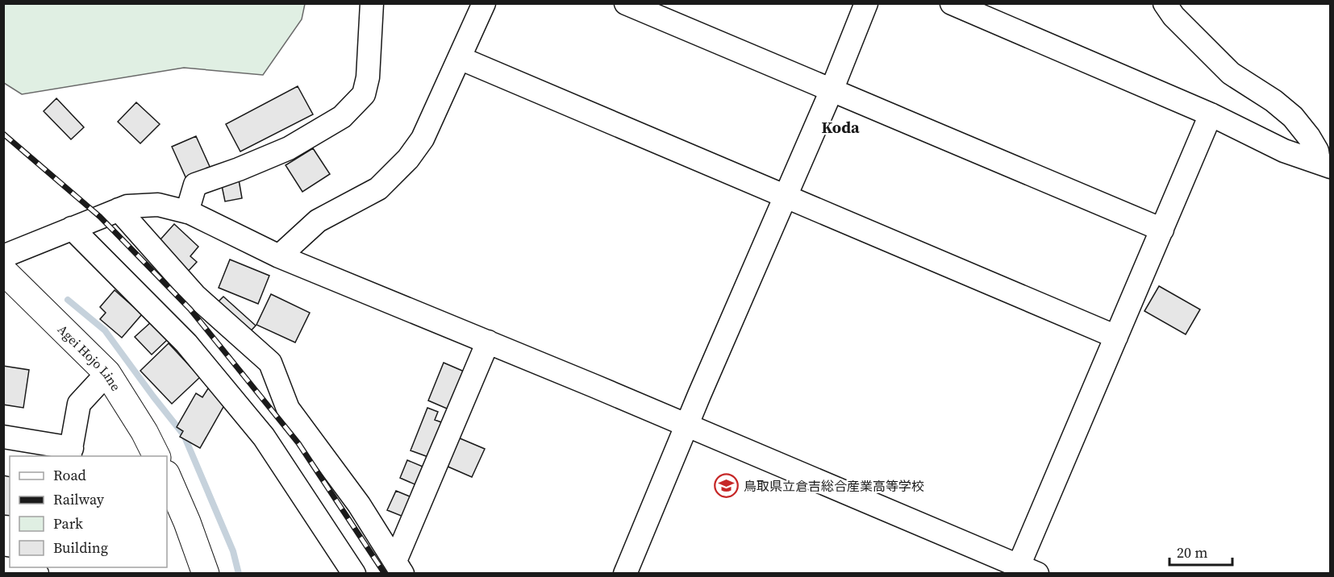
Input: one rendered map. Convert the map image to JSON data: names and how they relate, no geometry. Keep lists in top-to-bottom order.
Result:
{
  "streets": {
    "main road": ["Agei Hojo Line"]
  },
  "districts": ["Koda"],
  "places": {
    "school or university": ["鳥取県立倉吉総合産業高等学校"]
  },
  "legend": [
    "Road",
    "Railway",
    "Park",
    "Building"
  ],
  "scale_bar": "20 m"
}
